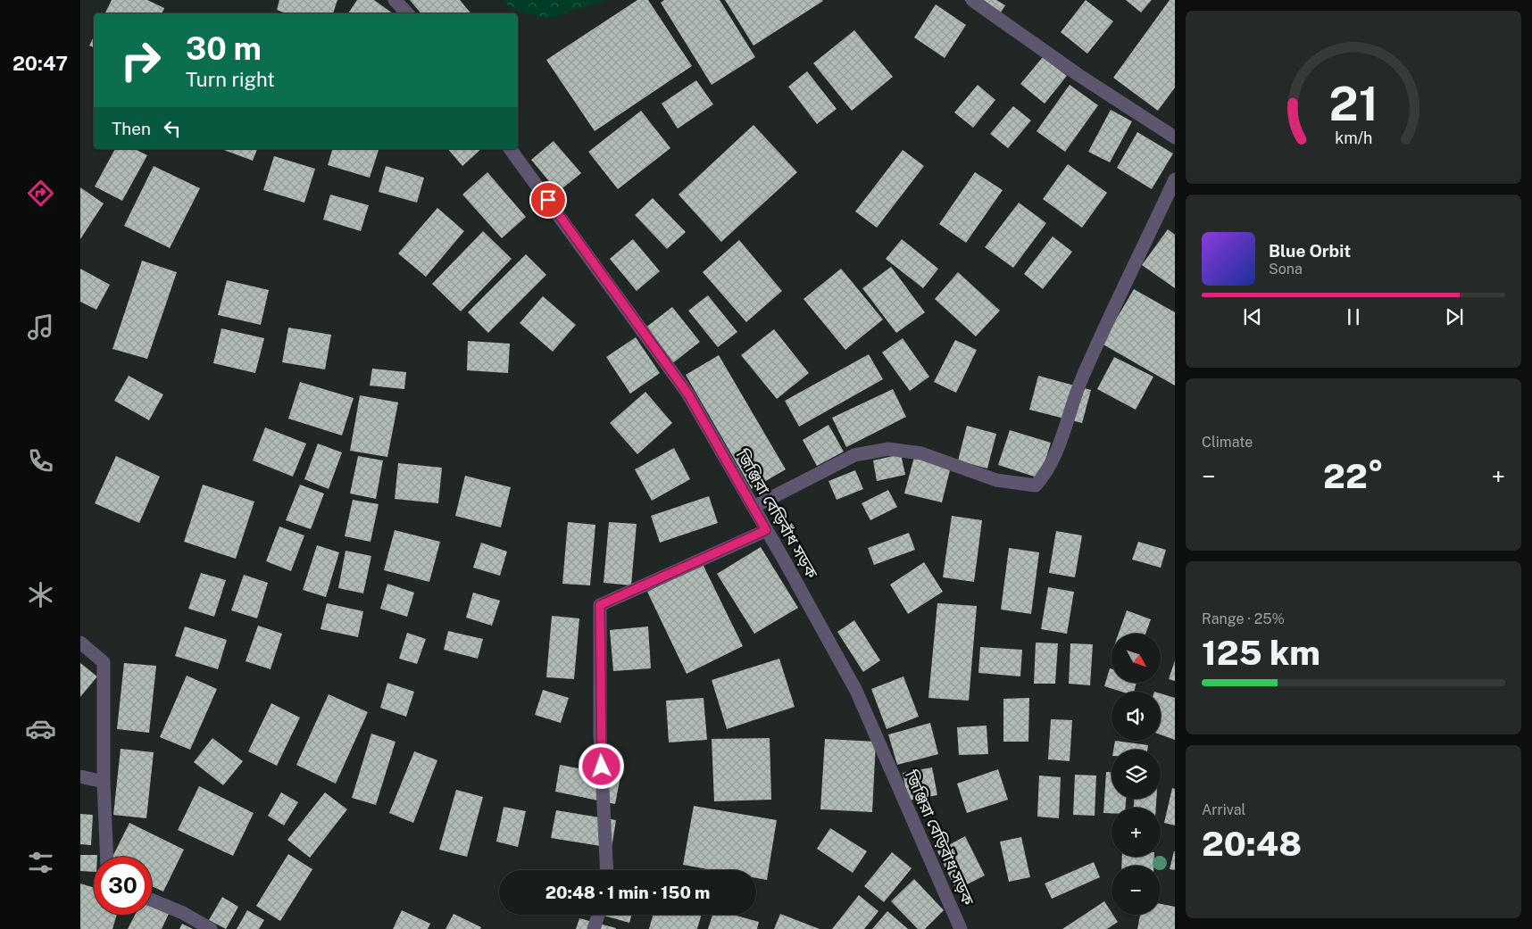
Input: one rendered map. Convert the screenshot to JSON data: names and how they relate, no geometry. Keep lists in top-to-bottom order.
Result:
{
  "streets": {
    "street": ["জিঞ্জিরা বেড়িবাঁধ সড়ক"]
  },
  "north": "bottom right",
  "page": {
    "tabs": "20:47",
    "turn": ["30 m", "Turn right"],
    "then": "Then",
    "song": ["Blue Orbit", "Sona"],
    "tile": [
      "Climate",
      ["Range · 25%", "125 km"],
      ["Arrival", "20:48"]
    ],
    "heat": ["−", "22°", "+"],
    "map_buttons": ["+", "−"],
    "limit": "30",
    "trip": "20:48 · 1 min · 150 m",
    "gauge": ["21", "km/h"]
  }
}
